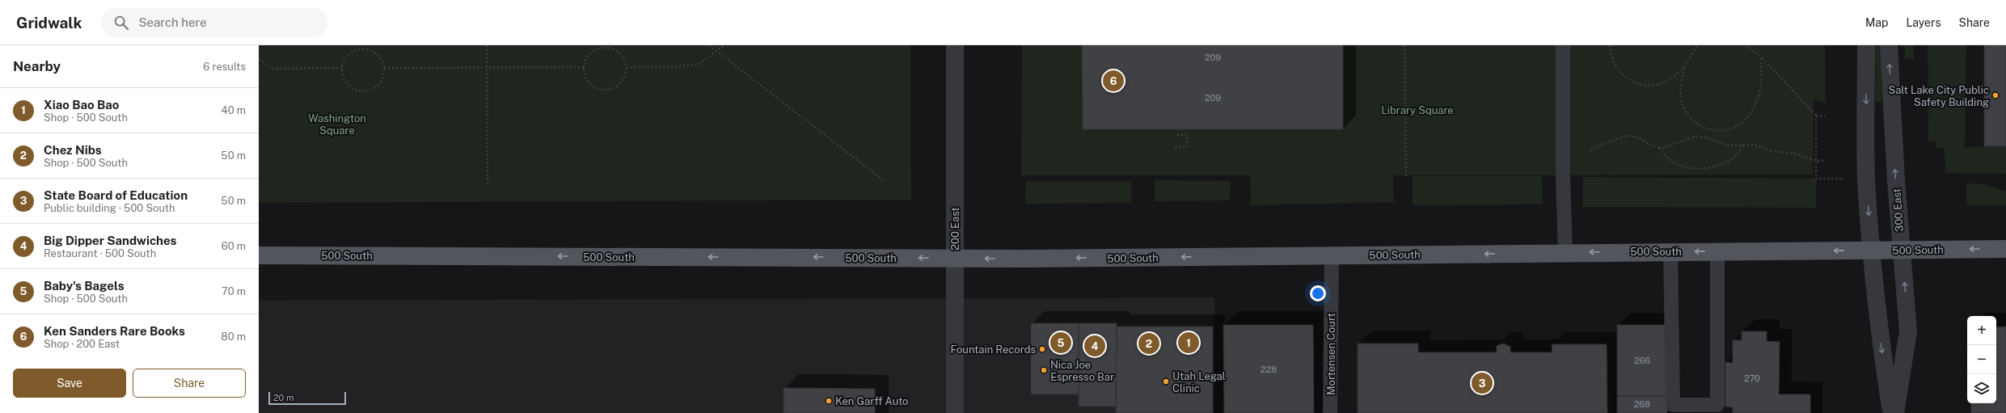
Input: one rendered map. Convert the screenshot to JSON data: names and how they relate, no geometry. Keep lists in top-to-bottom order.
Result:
{
  "streets": {
    "main road": ["500 South"],
    "street": ["300 East", "200 East"],
    "lane": ["Mortensen Court"]
  },
  "crossings": [
    ["300 East", "500 South"],
    ["200 East", "500 South"],
    ["500 South", "Mortensen Court"]
  ],
  "one_way": ["500 South"],
  "parks": ["Library Square", "Washington Square"],
  "places": [
    "Salt Lake City Public Safety Building",
    "Fountain Records",
    "Nica Joe Espresso Bar",
    "Utah Legal Clinic",
    "Ken Garff Auto"
  ],
  "house_numbers": [
    "209",
    "209",
    "266",
    "228",
    "270",
    "268"
  ],
  "scale_bar": "20 m",
  "page": {
    "header": "Gridwalk",
    "search": "Search here",
    "nav": ["Map", "Layers", "Share"],
    "heading": ["Nearby", "6 results"],
    "pins": [
      "6",
      "1",
      "5",
      "2",
      "4",
      "3"
    ],
    "list": [
      {
        "mark": "1",
        "name": "Xiao Bao Bao",
        "note": "Shop · 500 South",
        "value": "40 m"
      },
      {
        "mark": "2",
        "name": "Chez Nibs",
        "note": "Shop · 500 South",
        "value": "50 m"
      },
      {
        "mark": "3",
        "name": "State Board of Education",
        "note": "Public building · 500 South",
        "value": "50 m"
      },
      {
        "mark": "4",
        "name": "Big Dipper Sandwiches",
        "note": "Restaurant · 500 South",
        "value": "60 m"
      },
      {
        "mark": "5",
        "name": "Baby's Bagels",
        "note": "Shop · 500 South",
        "value": "70 m"
      },
      {
        "mark": "6",
        "name": "Ken Sanders Rare Books",
        "note": "Shop · 200 East",
        "value": "80 m"
      }
    ],
    "map_buttons": ["+", "−"],
    "buttons": ["Save", "Share"],
    "scale": "20 m"
  }
}
